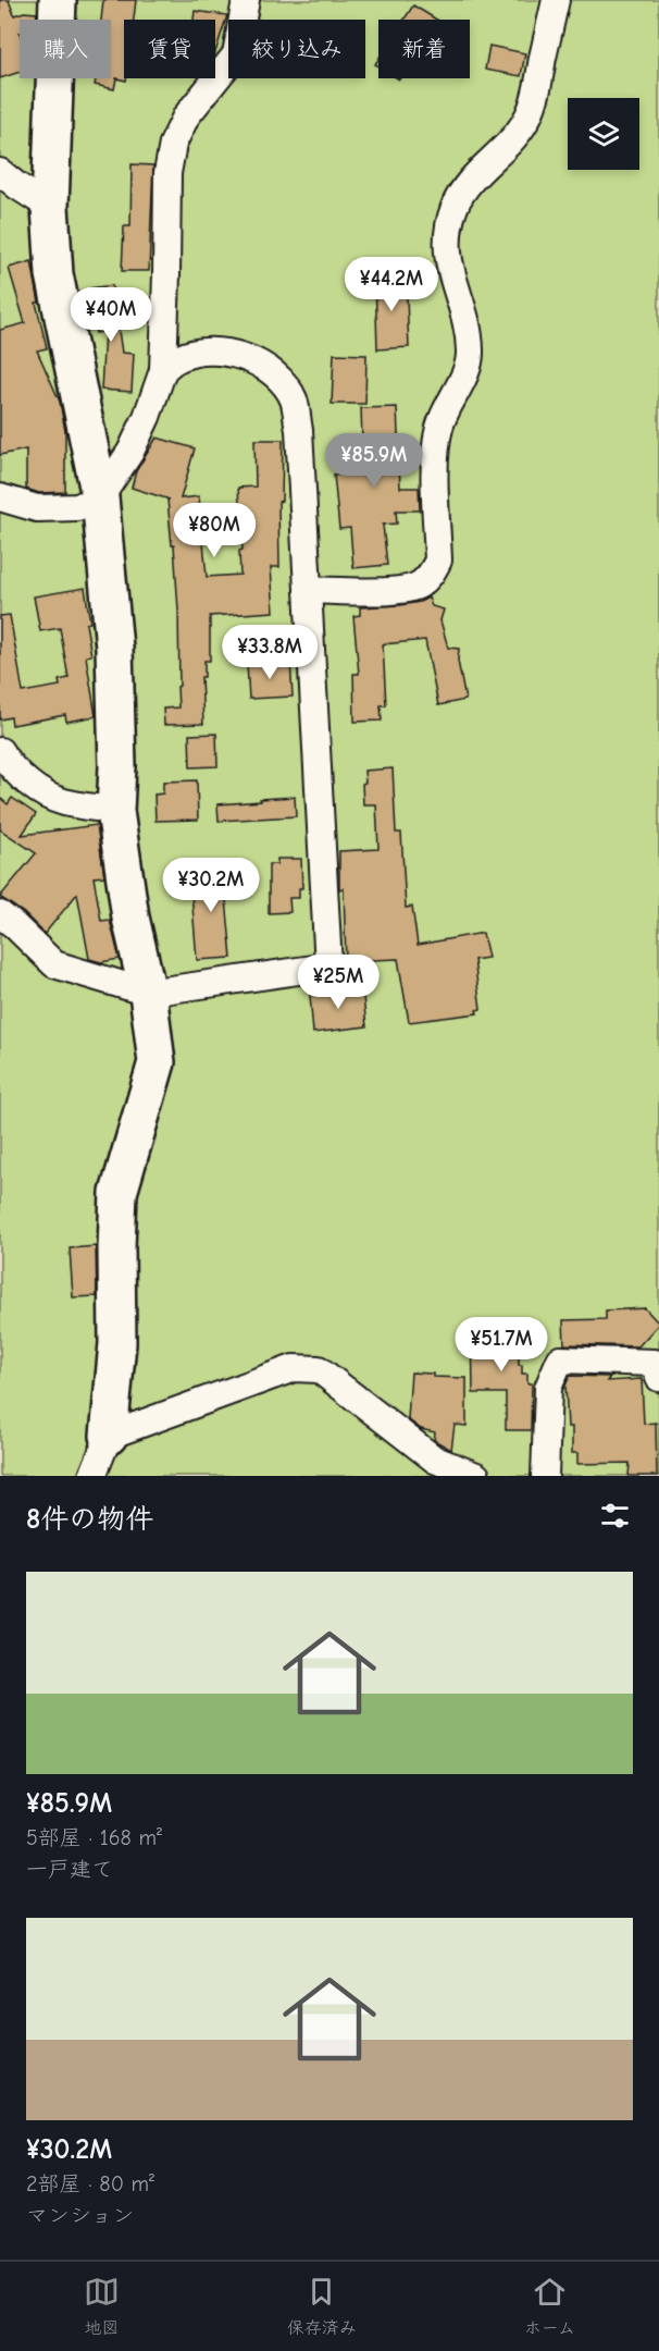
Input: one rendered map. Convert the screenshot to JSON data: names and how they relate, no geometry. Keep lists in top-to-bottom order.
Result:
{
  "page": {
    "chip": [
      "購入",
      "賃貸",
      "絞り込み",
      "新着"
    ],
    "price": [
      "¥44.2M",
      "¥40M",
      "¥85.9M",
      "¥80M",
      "¥33.8M",
      "¥30.2M",
      "¥25M",
      "¥51.7M"
    ],
    "heading": "8件の物件",
    "list": [
      {
        "name": "¥85.9M",
        "note": "5部屋 · 168 m² · 一戸建て"
      },
      {
        "name": "¥30.2M",
        "note": "2部屋 · 80 m² · マンション"
      }
    ],
    "tabs": ["地図", "保存済み", "ホーム"]
  }
}
